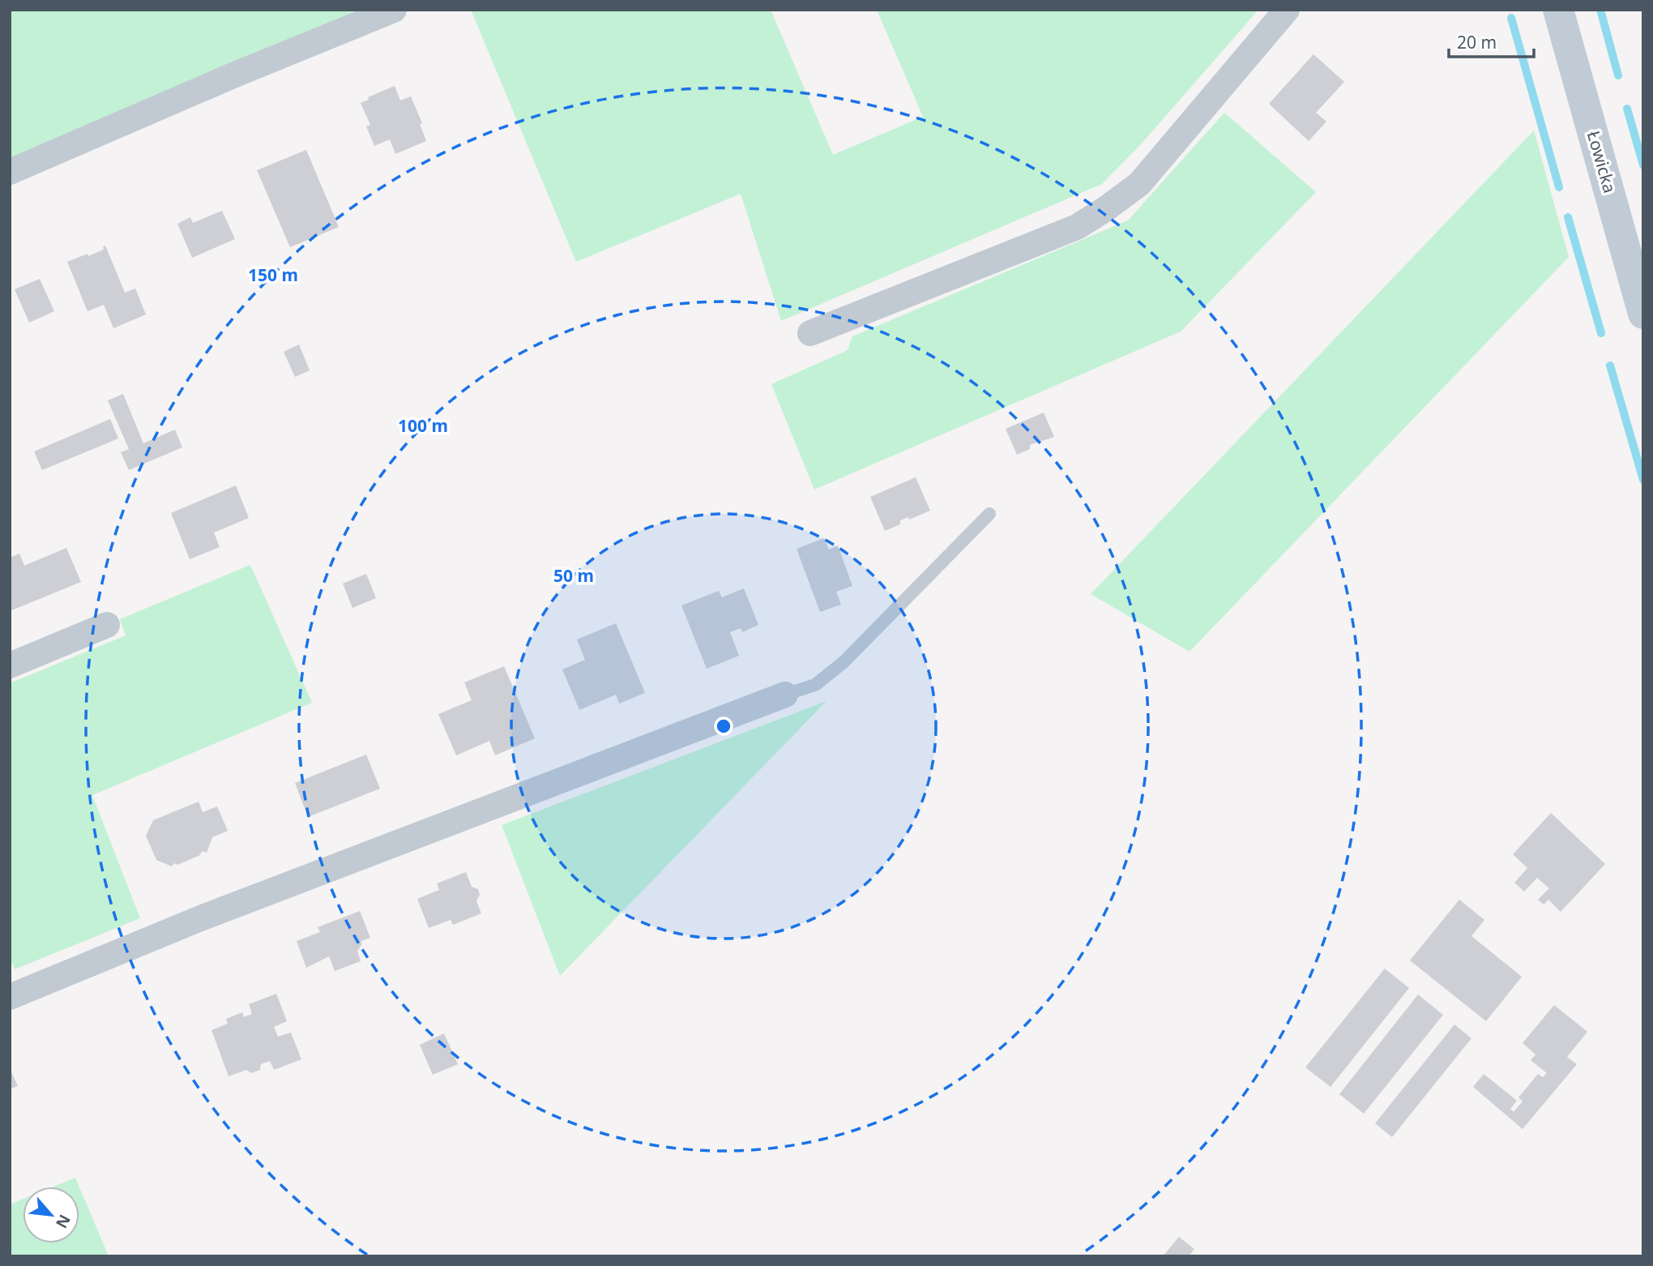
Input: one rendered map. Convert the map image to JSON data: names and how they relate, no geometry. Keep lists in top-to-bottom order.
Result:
{
  "streets": {
    "street": ["Łowicka"]
  },
  "scale_bar": "20 m",
  "north": "bottom right",
  "rings": ["150 m", "100 m", "50 m"]
}
